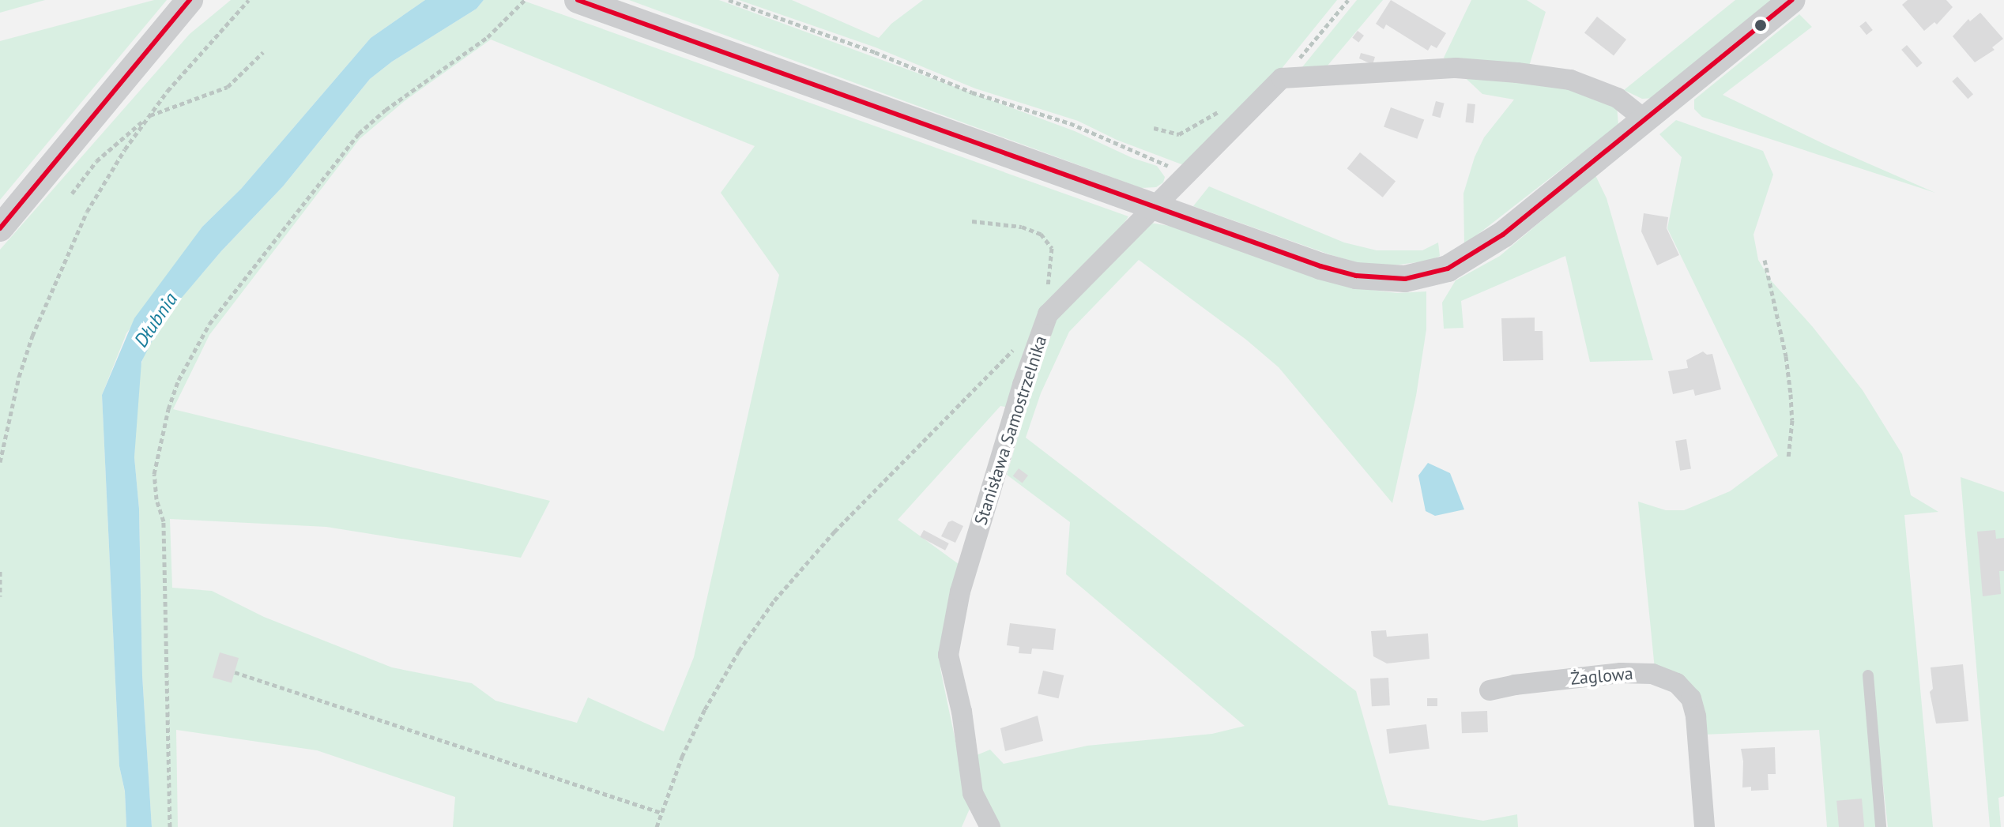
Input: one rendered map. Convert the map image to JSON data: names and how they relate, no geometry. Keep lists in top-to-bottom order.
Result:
{
  "streets": {
    "street": ["Stanisława Samostrzelnika", "Żaglowa"]
  },
  "water": ["Dłubnia"]
}
